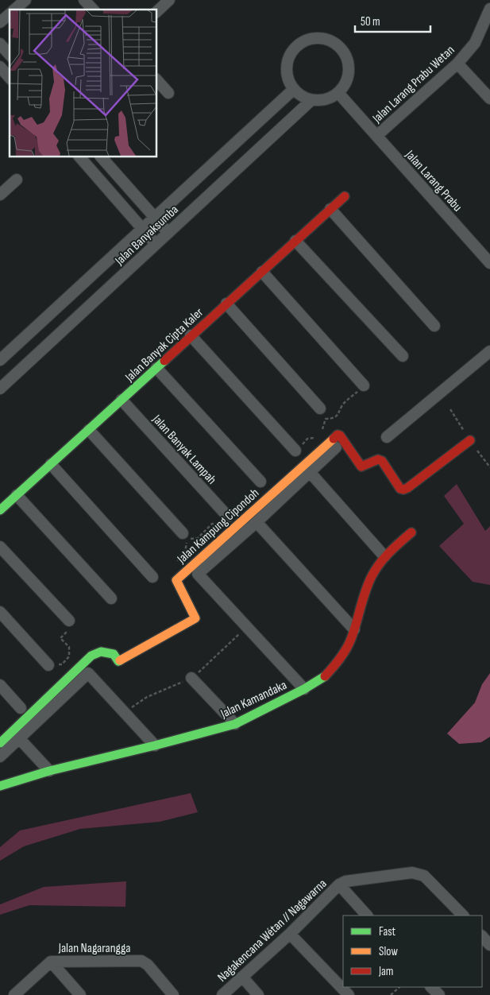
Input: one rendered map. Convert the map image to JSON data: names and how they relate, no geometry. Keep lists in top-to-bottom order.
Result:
{
  "streets": {
    "street": [
      "Jalan Larang Prabu Wetan",
      "Jalan Larang Prabu",
      "Jalan Banyaksumba",
      "Jalan Banyak Cipta Kaler",
      "Jalan Banyak Lampah",
      "Jalan Kampung Cipondoh",
      "Jalan Kamandaka",
      "Nagakencana Wétan // Nagawarna",
      "Jalan Nagarangga"
    ]
  },
  "crossings": [
    ["Jalan Larang Prabu Wetan", "Jalan Larang Prabu"],
    ["Jalan Larang Prabu", "Jalan Banyaksumba"],
    ["Jalan Banyak Cipta Kaler", "Jalan Banyak Lampah"]
  ],
  "legend": ["Fast", "Slow", "Jam"],
  "scale_bar": "50 m"
}
